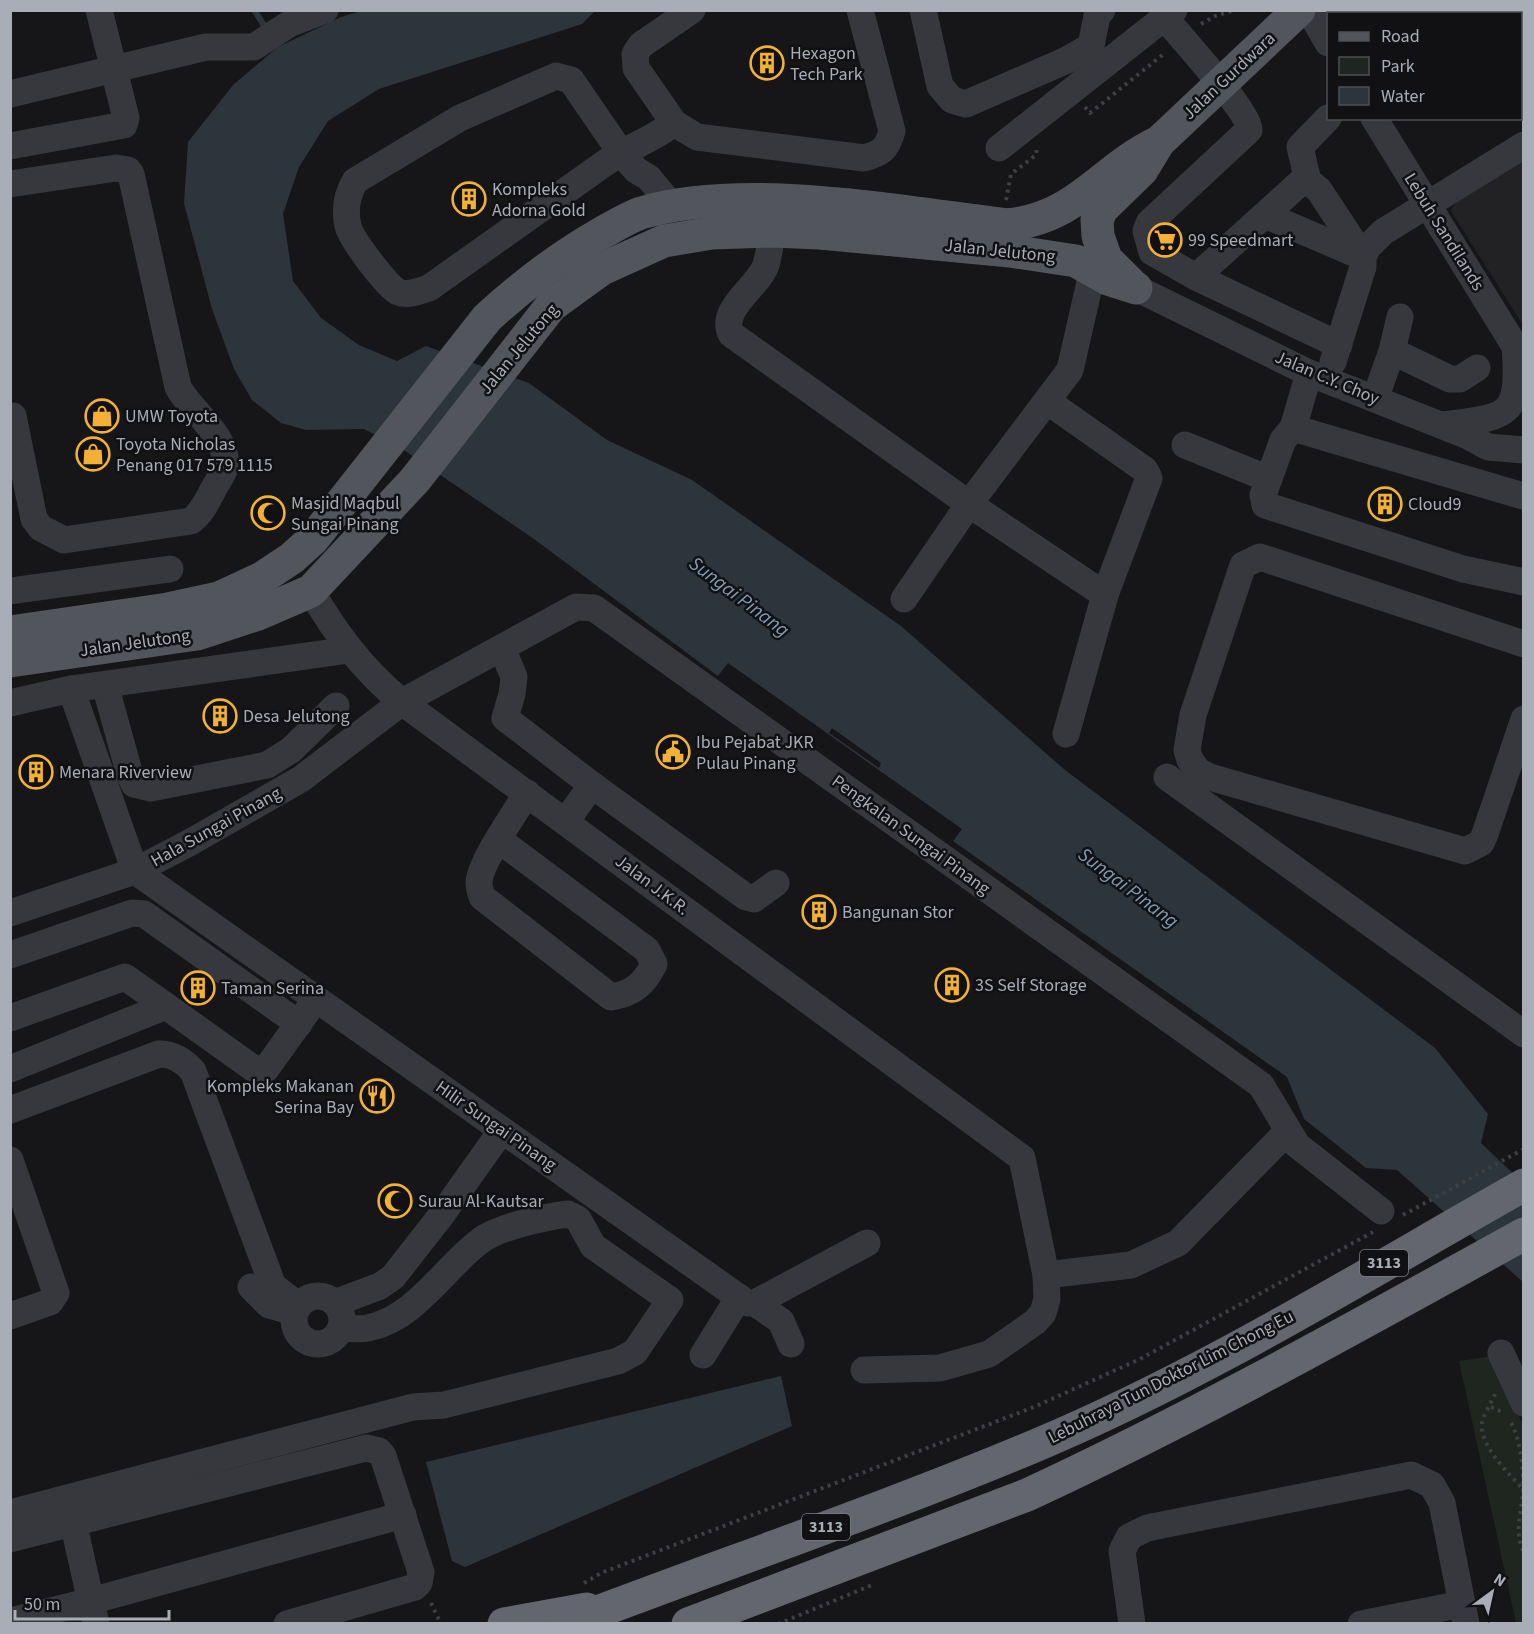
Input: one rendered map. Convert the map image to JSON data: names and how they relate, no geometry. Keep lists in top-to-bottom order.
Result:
{
  "streets": {
    "highway": ["3113", "Lebuhraya Tun Doktor Lim Chong Eu"],
    "main road": ["Jalan Gurdwara", "Jalan Jelutong"],
    "street": [
      "Lebuh Sandilands",
      "Jalan C.Y. Choy",
      "Hala Sungai Pinang",
      "Pengkalan Sungai Pinang",
      "Jalan J.K.R.",
      "Hilir Sungai Pinang"
    ]
  },
  "crossings": [
    ["Jalan Gurdwara", "Jalan Jelutong"],
    ["Jalan Gurdwara", "Jalan C.Y. Choy"],
    ["Lebuh Sandilands", "Jalan C.Y. Choy"],
    ["Jalan Jelutong", "Jalan C.Y. Choy"],
    ["Jalan Jelutong", "Jalan J.K.R."],
    ["Hala Sungai Pinang", "Pengkalan Sungai Pinang"],
    ["Hala Sungai Pinang", "Jalan J.K.R."],
    ["Hala Sungai Pinang", "Hilir Sungai Pinang"],
    ["Pengkalan Sungai Pinang", "Jalan J.K.R."]
  ],
  "water": ["Sungai Pinang"],
  "places": {
    "building": [
      "Hexagon Tech Park",
      "Kompleks Adorna Gold",
      "Cloud9",
      "Desa Jelutong",
      "Menara Riverview",
      "Bangunan Stor",
      "3S Self Storage",
      "Taman Serina"
    ],
    "supermarket": ["99 Speedmart"],
    "shop": ["UMW Toyota", "Toyota Nicholas Penang 017 579 1115"],
    "mosque": ["Masjid Maqbul Sungai Pinang", "Surau Al-Kautsar"],
    "public building": ["Ibu Pejabat JKR Pulau Pinang"],
    "restaurant": ["Kompleks Makanan Serina Bay"]
  },
  "legend": ["Road", "Park", "Water"],
  "scale_bar": "50 m",
  "north": "top right"
}
